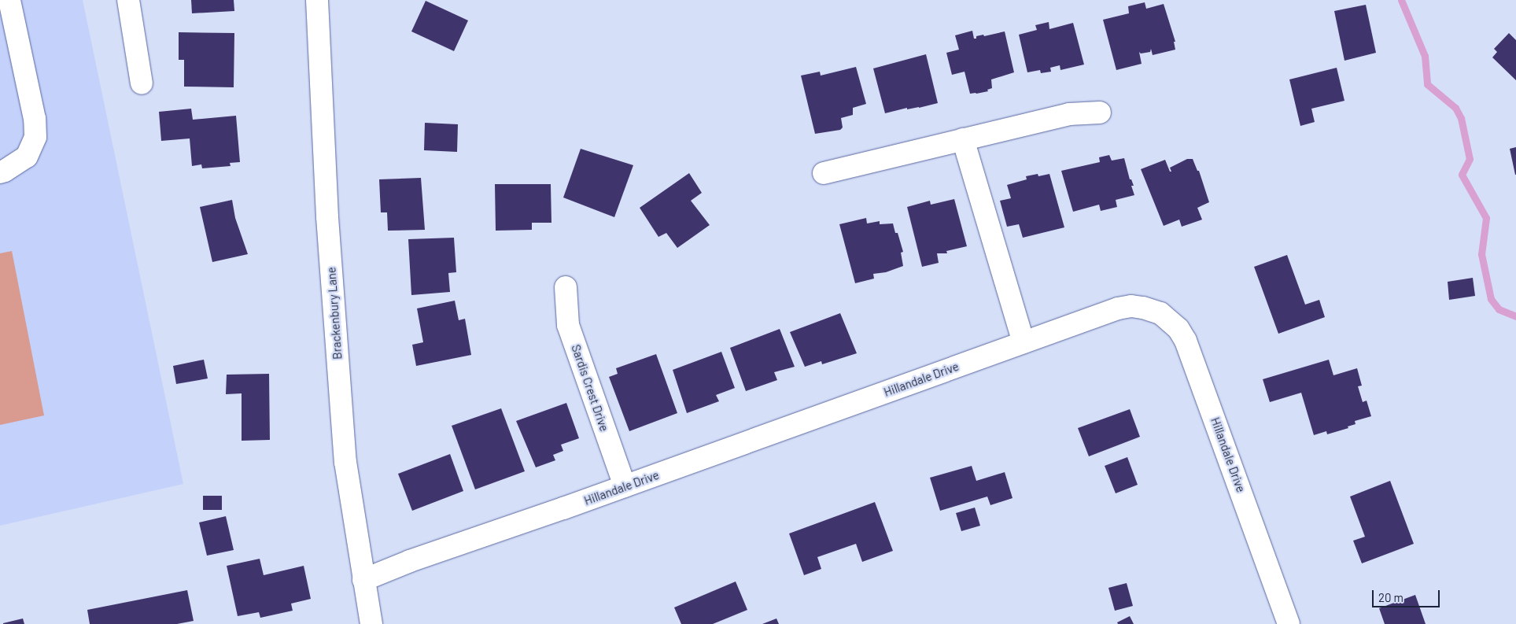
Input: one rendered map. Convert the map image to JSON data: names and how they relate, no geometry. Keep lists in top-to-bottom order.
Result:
{
  "streets": {
    "street": ["Brackenbury Lane", "Hillandale Drive", "Sardis Crest Drive"]
  },
  "crossings": [
    ["Brackenbury Lane", "Hillandale Drive"],
    ["Hillandale Drive", "Sardis Crest Drive"]
  ],
  "scale_bar": "20 m"
}
